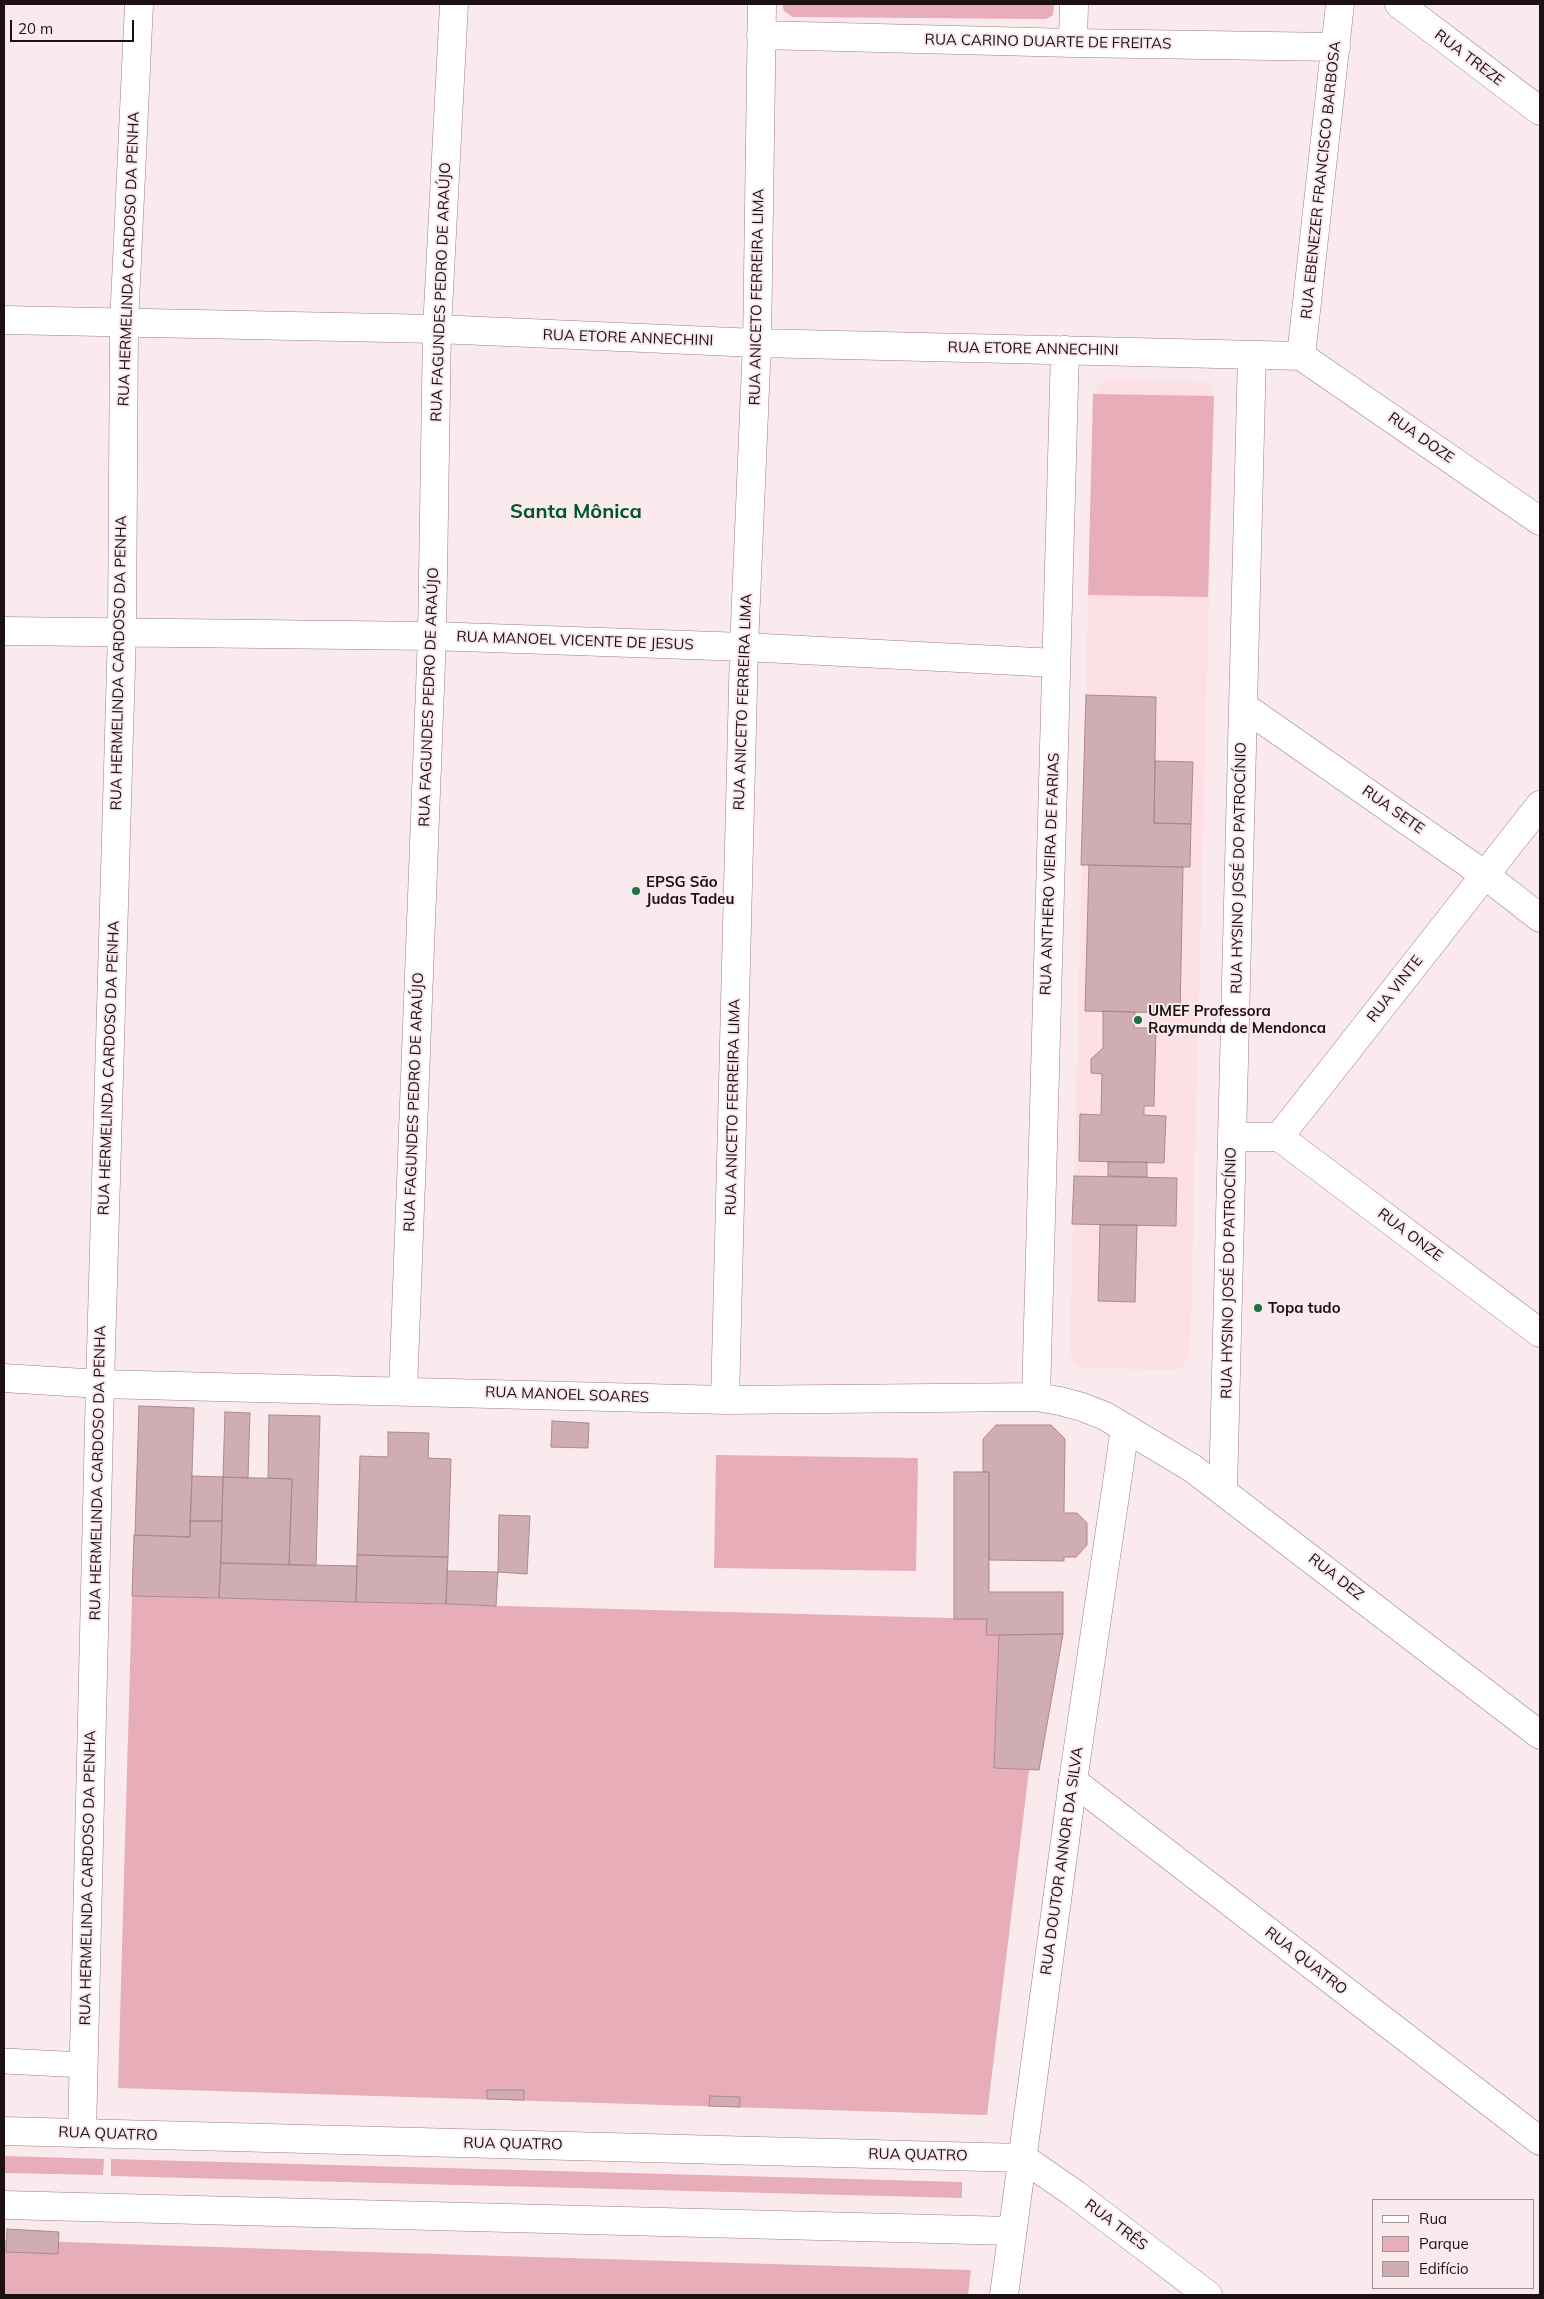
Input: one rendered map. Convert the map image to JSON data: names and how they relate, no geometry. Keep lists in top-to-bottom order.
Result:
{
  "streets": {
    "street": [
      "RUA CARINO DUARTE DE FREITAS",
      "RUA TREZE",
      "RUA EBENEZER FRANCISCO BARBOSA",
      "RUA HERMELINDA CARDOSO DA PENHA",
      "RUA FAGUNDES PEDRO DE ARAÚJO",
      "RUA ANICETO FERREIRA LIMA",
      "RUA ETORE ANNECHINI",
      "RUA DOZE",
      "RUA MANOEL VICENTE DE JESUS",
      "RUA SETE",
      "RUA HYSINO JOSÉ DO PATROCÍNIO",
      "RUA ANTHERO VIEIRA DE FARIAS",
      "RUA VINTE",
      "RUA ONZE",
      "RUA MANOEL SOARES",
      "RUA DEZ",
      "RUA DOUTOR ANNOR DA SILVA",
      "RUA QUATRO",
      "RUA TRÊS"
    ]
  },
  "crossings": [
    ["RUA CARINO DUARTE DE FREITAS", "RUA EBENEZER FRANCISCO BARBOSA"],
    ["RUA CARINO DUARTE DE FREITAS", "RUA ANICETO FERREIRA LIMA"],
    ["RUA EBENEZER FRANCISCO BARBOSA", "RUA DOZE"],
    ["RUA HERMELINDA CARDOSO DA PENHA", "RUA ETORE ANNECHINI"],
    ["RUA HERMELINDA CARDOSO DA PENHA", "RUA MANOEL VICENTE DE JESUS"],
    ["RUA HERMELINDA CARDOSO DA PENHA", "RUA MANOEL SOARES"],
    ["RUA HERMELINDA CARDOSO DA PENHA", "RUA QUATRO"],
    ["RUA FAGUNDES PEDRO DE ARAÚJO", "RUA ETORE ANNECHINI"],
    ["RUA FAGUNDES PEDRO DE ARAÚJO", "RUA MANOEL VICENTE DE JESUS"],
    ["RUA FAGUNDES PEDRO DE ARAÚJO", "RUA MANOEL SOARES"],
    ["RUA ANICETO FERREIRA LIMA", "RUA ETORE ANNECHINI"],
    ["RUA ANICETO FERREIRA LIMA", "RUA MANOEL VICENTE DE JESUS"],
    ["RUA ANICETO FERREIRA LIMA", "RUA MANOEL SOARES"],
    ["RUA ETORE ANNECHINI", "RUA HYSINO JOSÉ DO PATROCÍNIO"],
    ["RUA ETORE ANNECHINI", "RUA ANTHERO VIEIRA DE FARIAS"],
    ["RUA MANOEL VICENTE DE JESUS", "RUA ANTHERO VIEIRA DE FARIAS"],
    ["RUA SETE", "RUA HYSINO JOSÉ DO PATROCÍNIO"],
    ["RUA SETE", "RUA VINTE"],
    ["RUA HYSINO JOSÉ DO PATROCÍNIO", "RUA DEZ"],
    ["RUA ANTHERO VIEIRA DE FARIAS", "RUA MANOEL SOARES"],
    ["RUA VINTE", "RUA ONZE"],
    ["RUA MANOEL SOARES", "RUA DEZ"],
    ["RUA MANOEL SOARES", "RUA DOUTOR ANNOR DA SILVA"],
    ["RUA DEZ", "RUA DOUTOR ANNOR DA SILVA"],
    ["RUA DOUTOR ANNOR DA SILVA", "RUA QUATRO"],
    ["RUA DOUTOR ANNOR DA SILVA", "RUA TRÊS"],
    ["RUA QUATRO", "RUA TRÊS"]
  ],
  "districts": ["Santa Mônica"],
  "places": ["EPSG São Judas Tadeu", "UMEF Professora Raymunda de Mendonca", "Topa tudo"],
  "legend": ["Rua", "Parque", "Edifício"],
  "scale_bar": "20 m"
}
